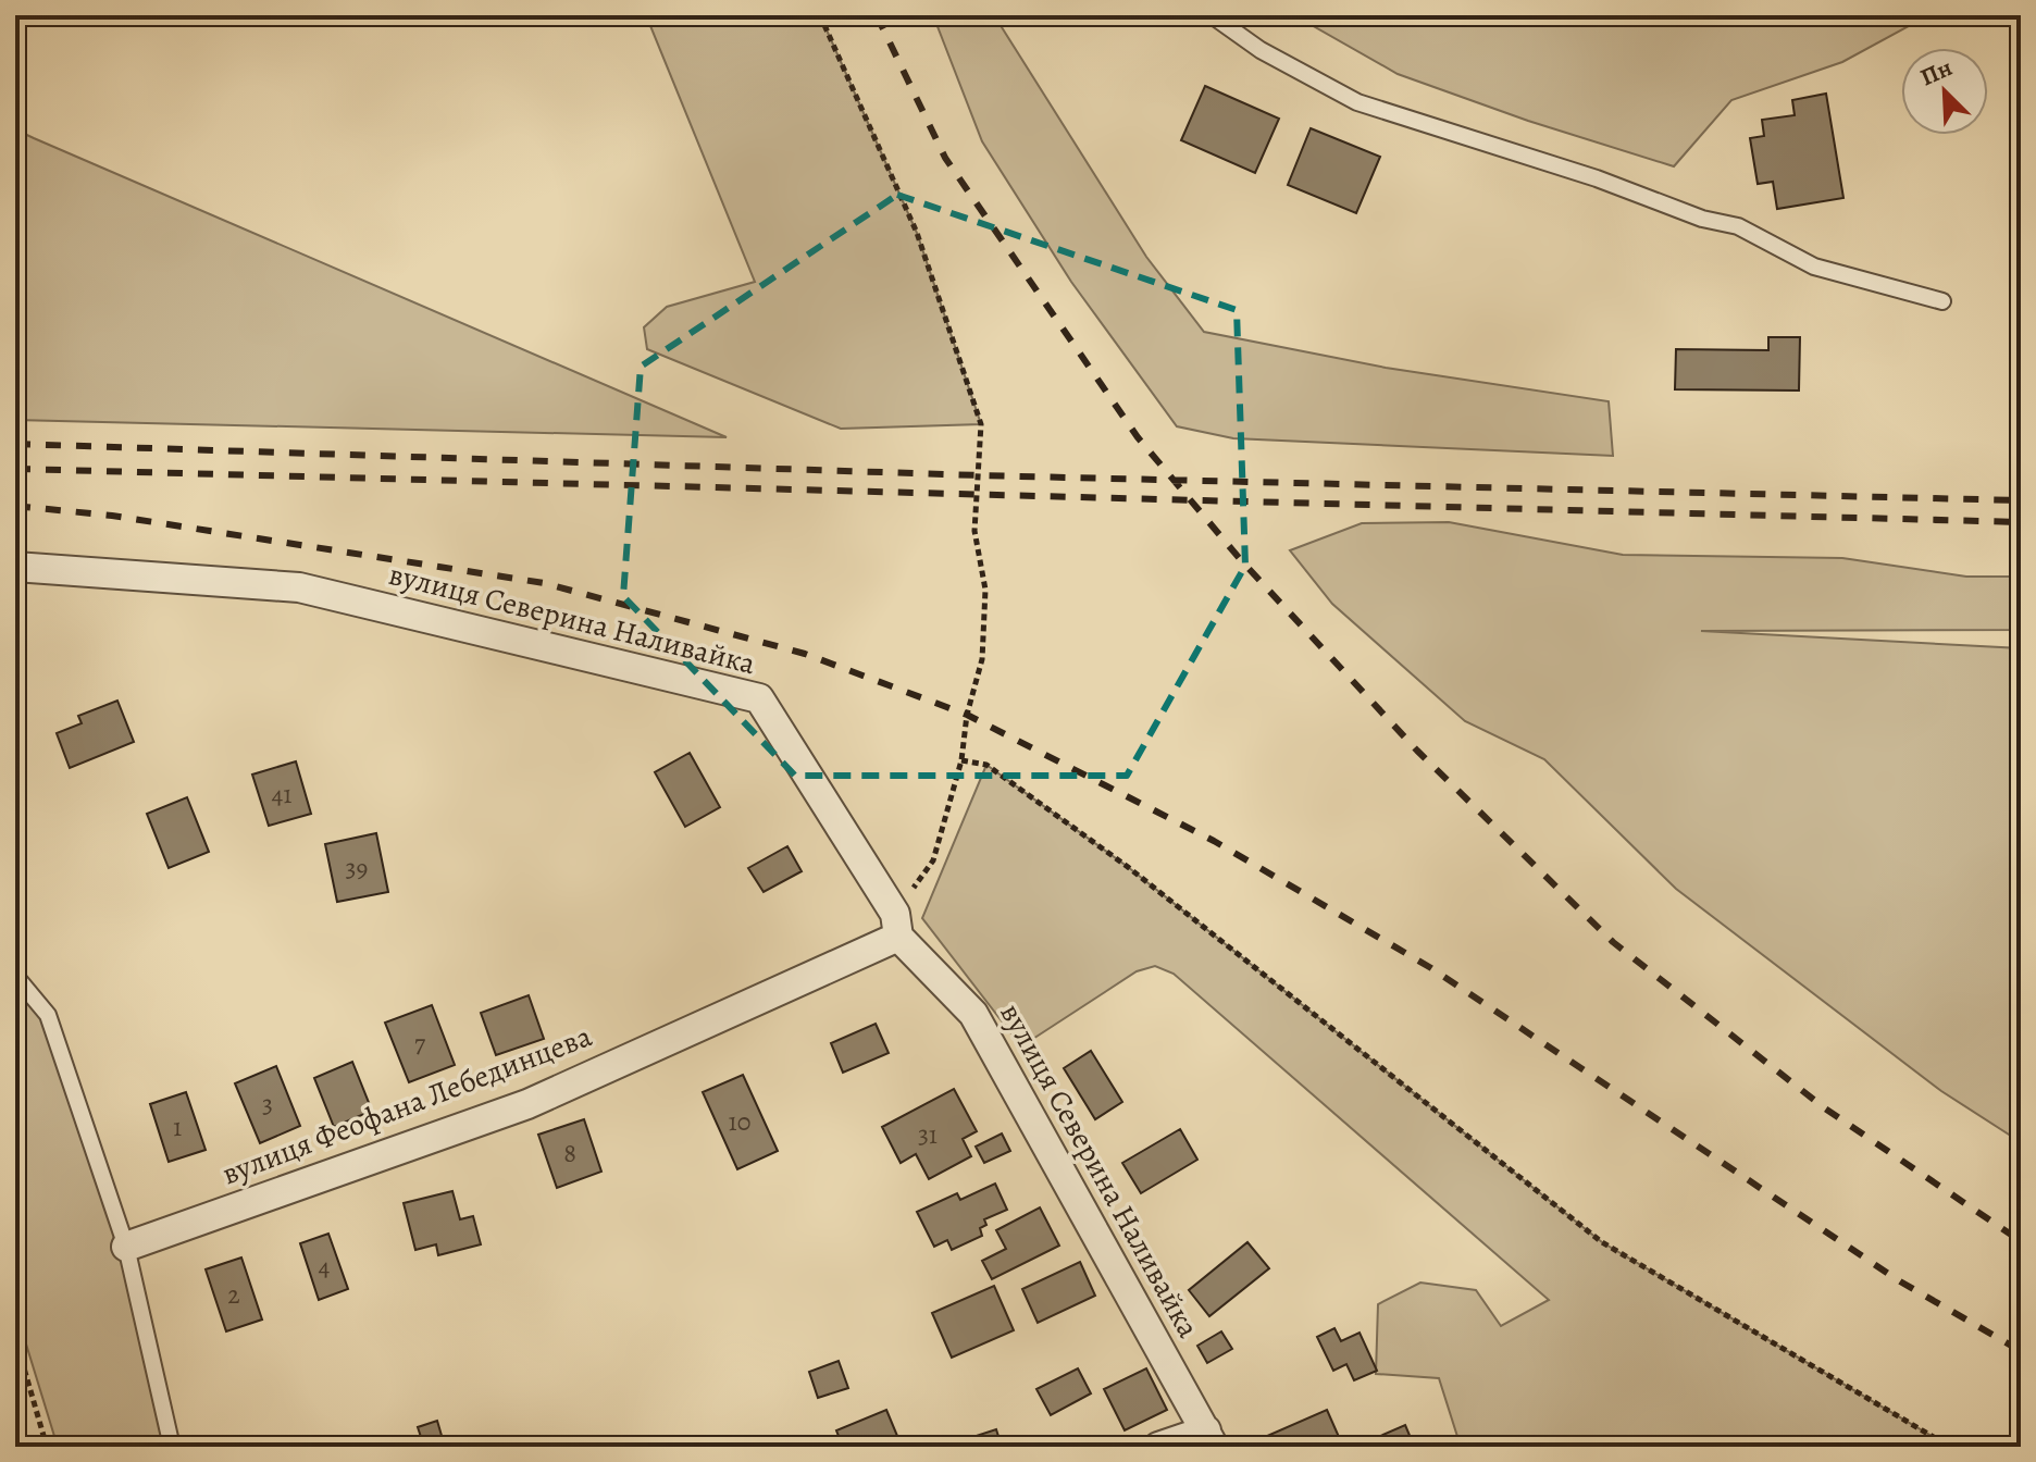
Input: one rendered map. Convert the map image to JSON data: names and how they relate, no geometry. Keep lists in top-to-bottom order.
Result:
{
  "streets": {
    "street": ["вулиця Северина Наливайка", "вулиця Феофана Лебединцева"]
  },
  "crossings": [
    ["вулиця Северина Наливайка", "вулиця Феофана Лебединцева"]
  ],
  "house_numbers": [
    "41",
    "39",
    "7",
    "3",
    "10",
    "1",
    "31",
    "8",
    "4",
    "2"
  ],
  "north": "top left"
}
